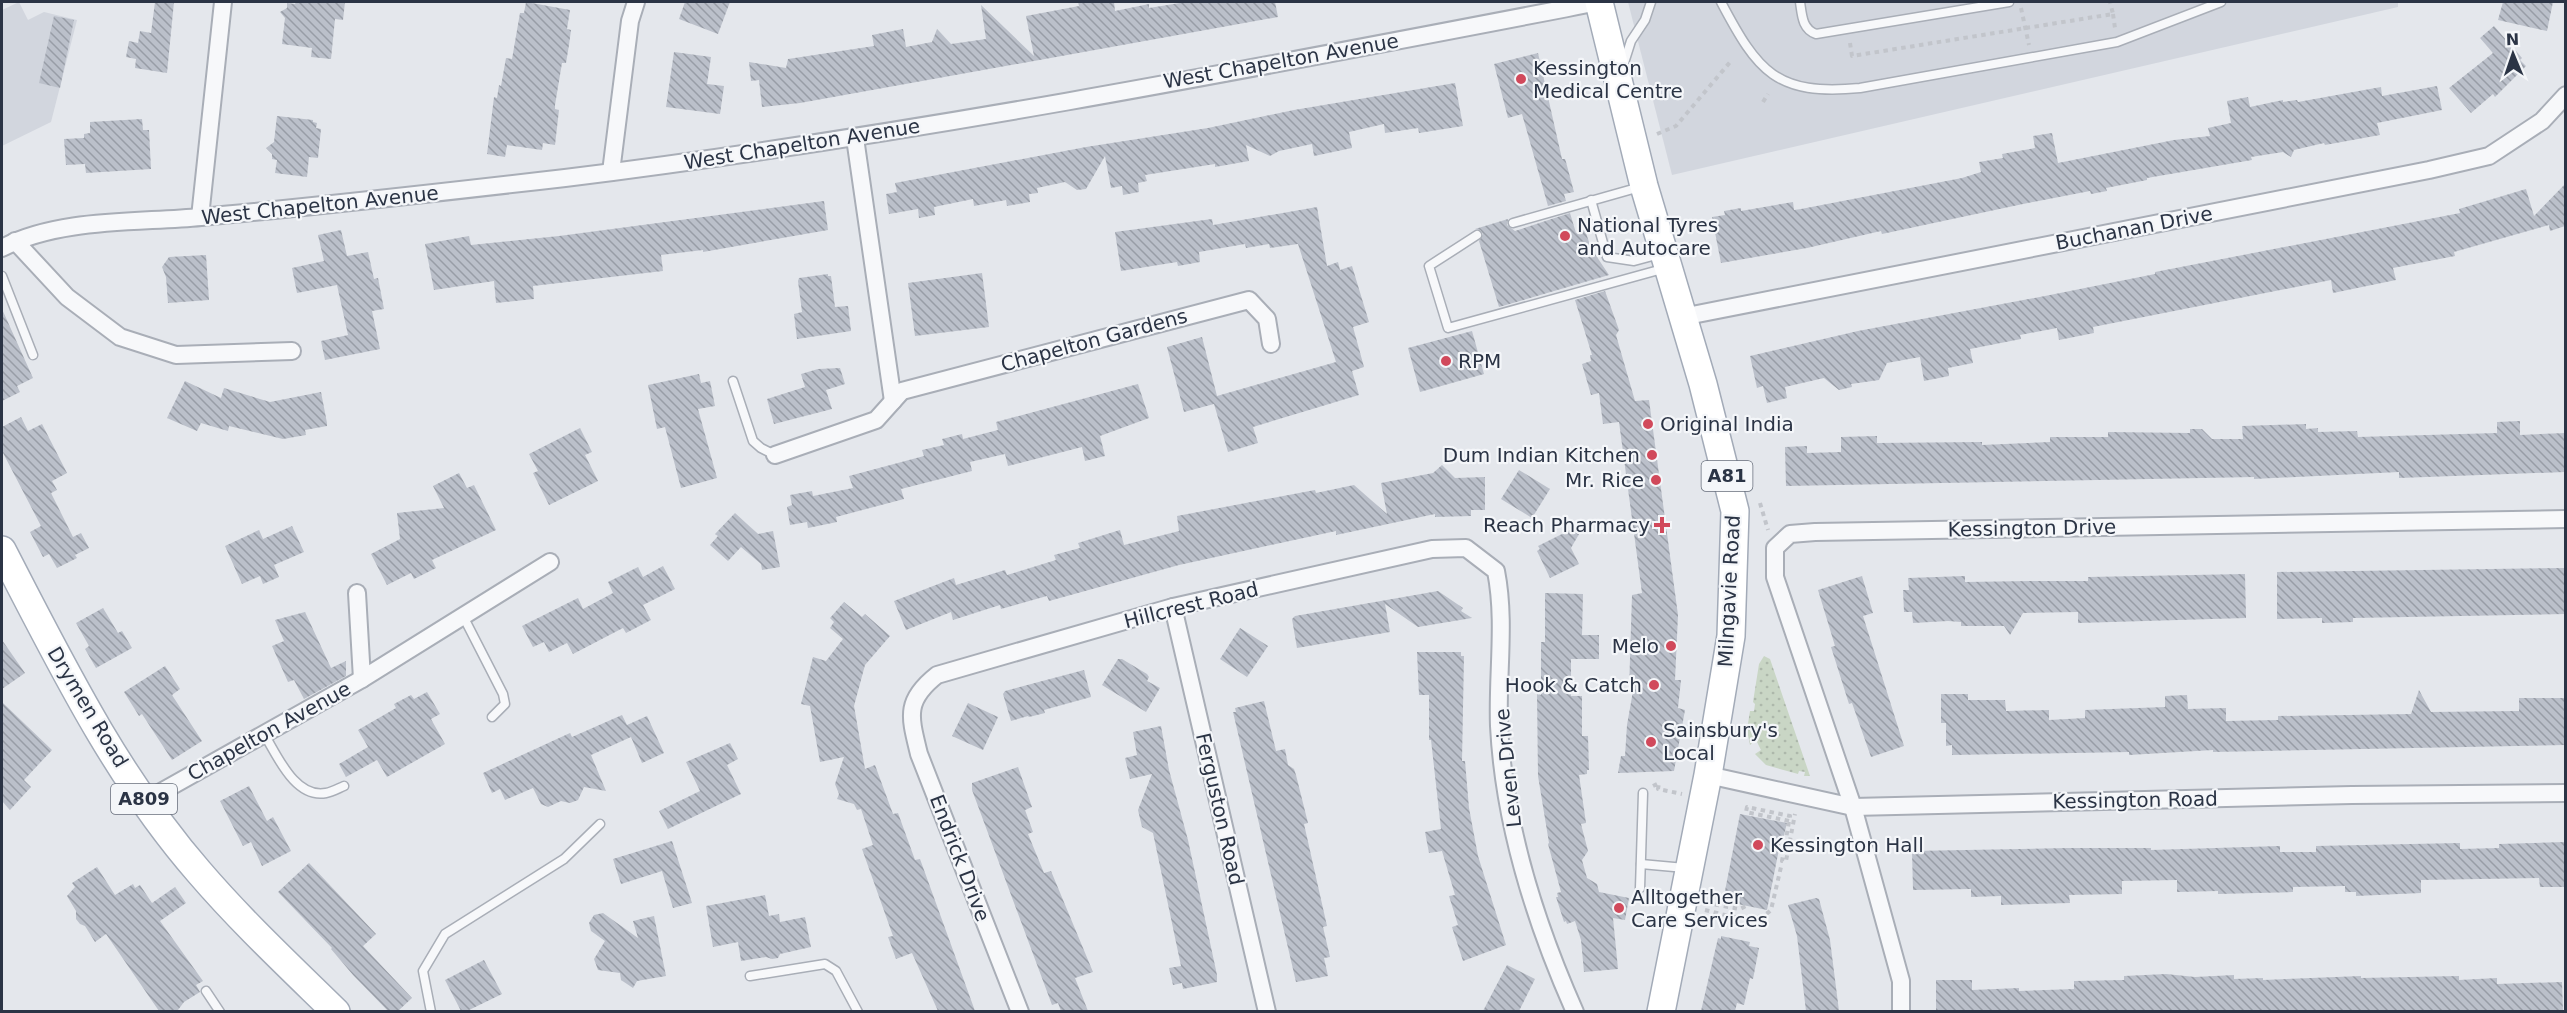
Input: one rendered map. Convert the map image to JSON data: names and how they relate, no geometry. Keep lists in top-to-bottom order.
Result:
{
  "streets": {
    "main road": [
      "A81",
      "Milngavie Road",
      "Drymen Road",
      "A809"
    ],
    "street": [
      "West Chapelton Avenue",
      "Buchanan Drive",
      "Chapelton Gardens",
      "Kessington Drive",
      "Hillcrest Road",
      "Chapelton Avenue",
      "Leven Drive",
      "Kessington Road",
      "Ferguston Road",
      "Endrick Drive"
    ]
  },
  "crossings": [
    ["West Chapelton Avenue", "Milngavie Road"],
    ["Buchanan Drive", "Milngavie Road"],
    ["Kessington Drive", "Kessington Road"],
    ["Milngavie Road", "Kessington Road"],
    ["Hillcrest Road", "Leven Drive"],
    ["Hillcrest Road", "Ferguston Road"],
    ["Hillcrest Road", "Endrick Drive"],
    ["Drymen Road", "Chapelton Avenue"]
  ],
  "places": {
    "other": [
      "Kessington Medical Centre",
      "National Tyres and Autocare",
      "RPM",
      "Original India",
      "Dum Indian Kitchen",
      "Mr. Rice",
      "Melo",
      "Hook & Catch",
      "Sainsbury's Local",
      "Kessington Hall",
      "Alltogether Care Services"
    ],
    "health": ["Reach Pharmacy"]
  },
  "north": "top"
}
